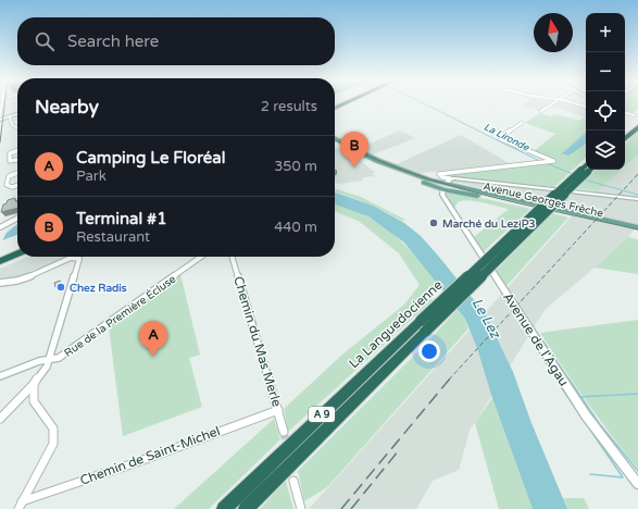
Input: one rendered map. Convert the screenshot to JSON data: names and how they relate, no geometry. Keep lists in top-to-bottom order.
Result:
{
  "streets": {
    "highway": ["La Languedocienne", "A 9"],
    "main road": ["Avenue Georges Frêche"],
    "street": [
      "Rue de la Première Écluse",
      "Avenue de l'Agau",
      "Chemin du Mas Merle",
      "Chemin de Saint-Michel"
    ]
  },
  "crossings": [
    ["Avenue Georges Frêche", "Avenue de l'Agau"],
    ["Chemin du Mas Merle", "Chemin de Saint-Michel"]
  ],
  "water": ["La Lironde", "Le Lez"],
  "places": ["Marché du Lez P3", "Chez Radis"],
  "north": "top",
  "page": {
    "map_buttons": ["+", "−"],
    "search": "Search here",
    "heading": ["Nearby", "2 results"],
    "pins": ["B", "A"],
    "list": [
      {
        "mark": "A",
        "name": "Camping Le Floréal",
        "note": "Park",
        "value": "350 m"
      },
      {
        "mark": "B",
        "name": "Terminal #1",
        "note": "Restaurant",
        "value": "440 m"
      }
    ]
  }
}
